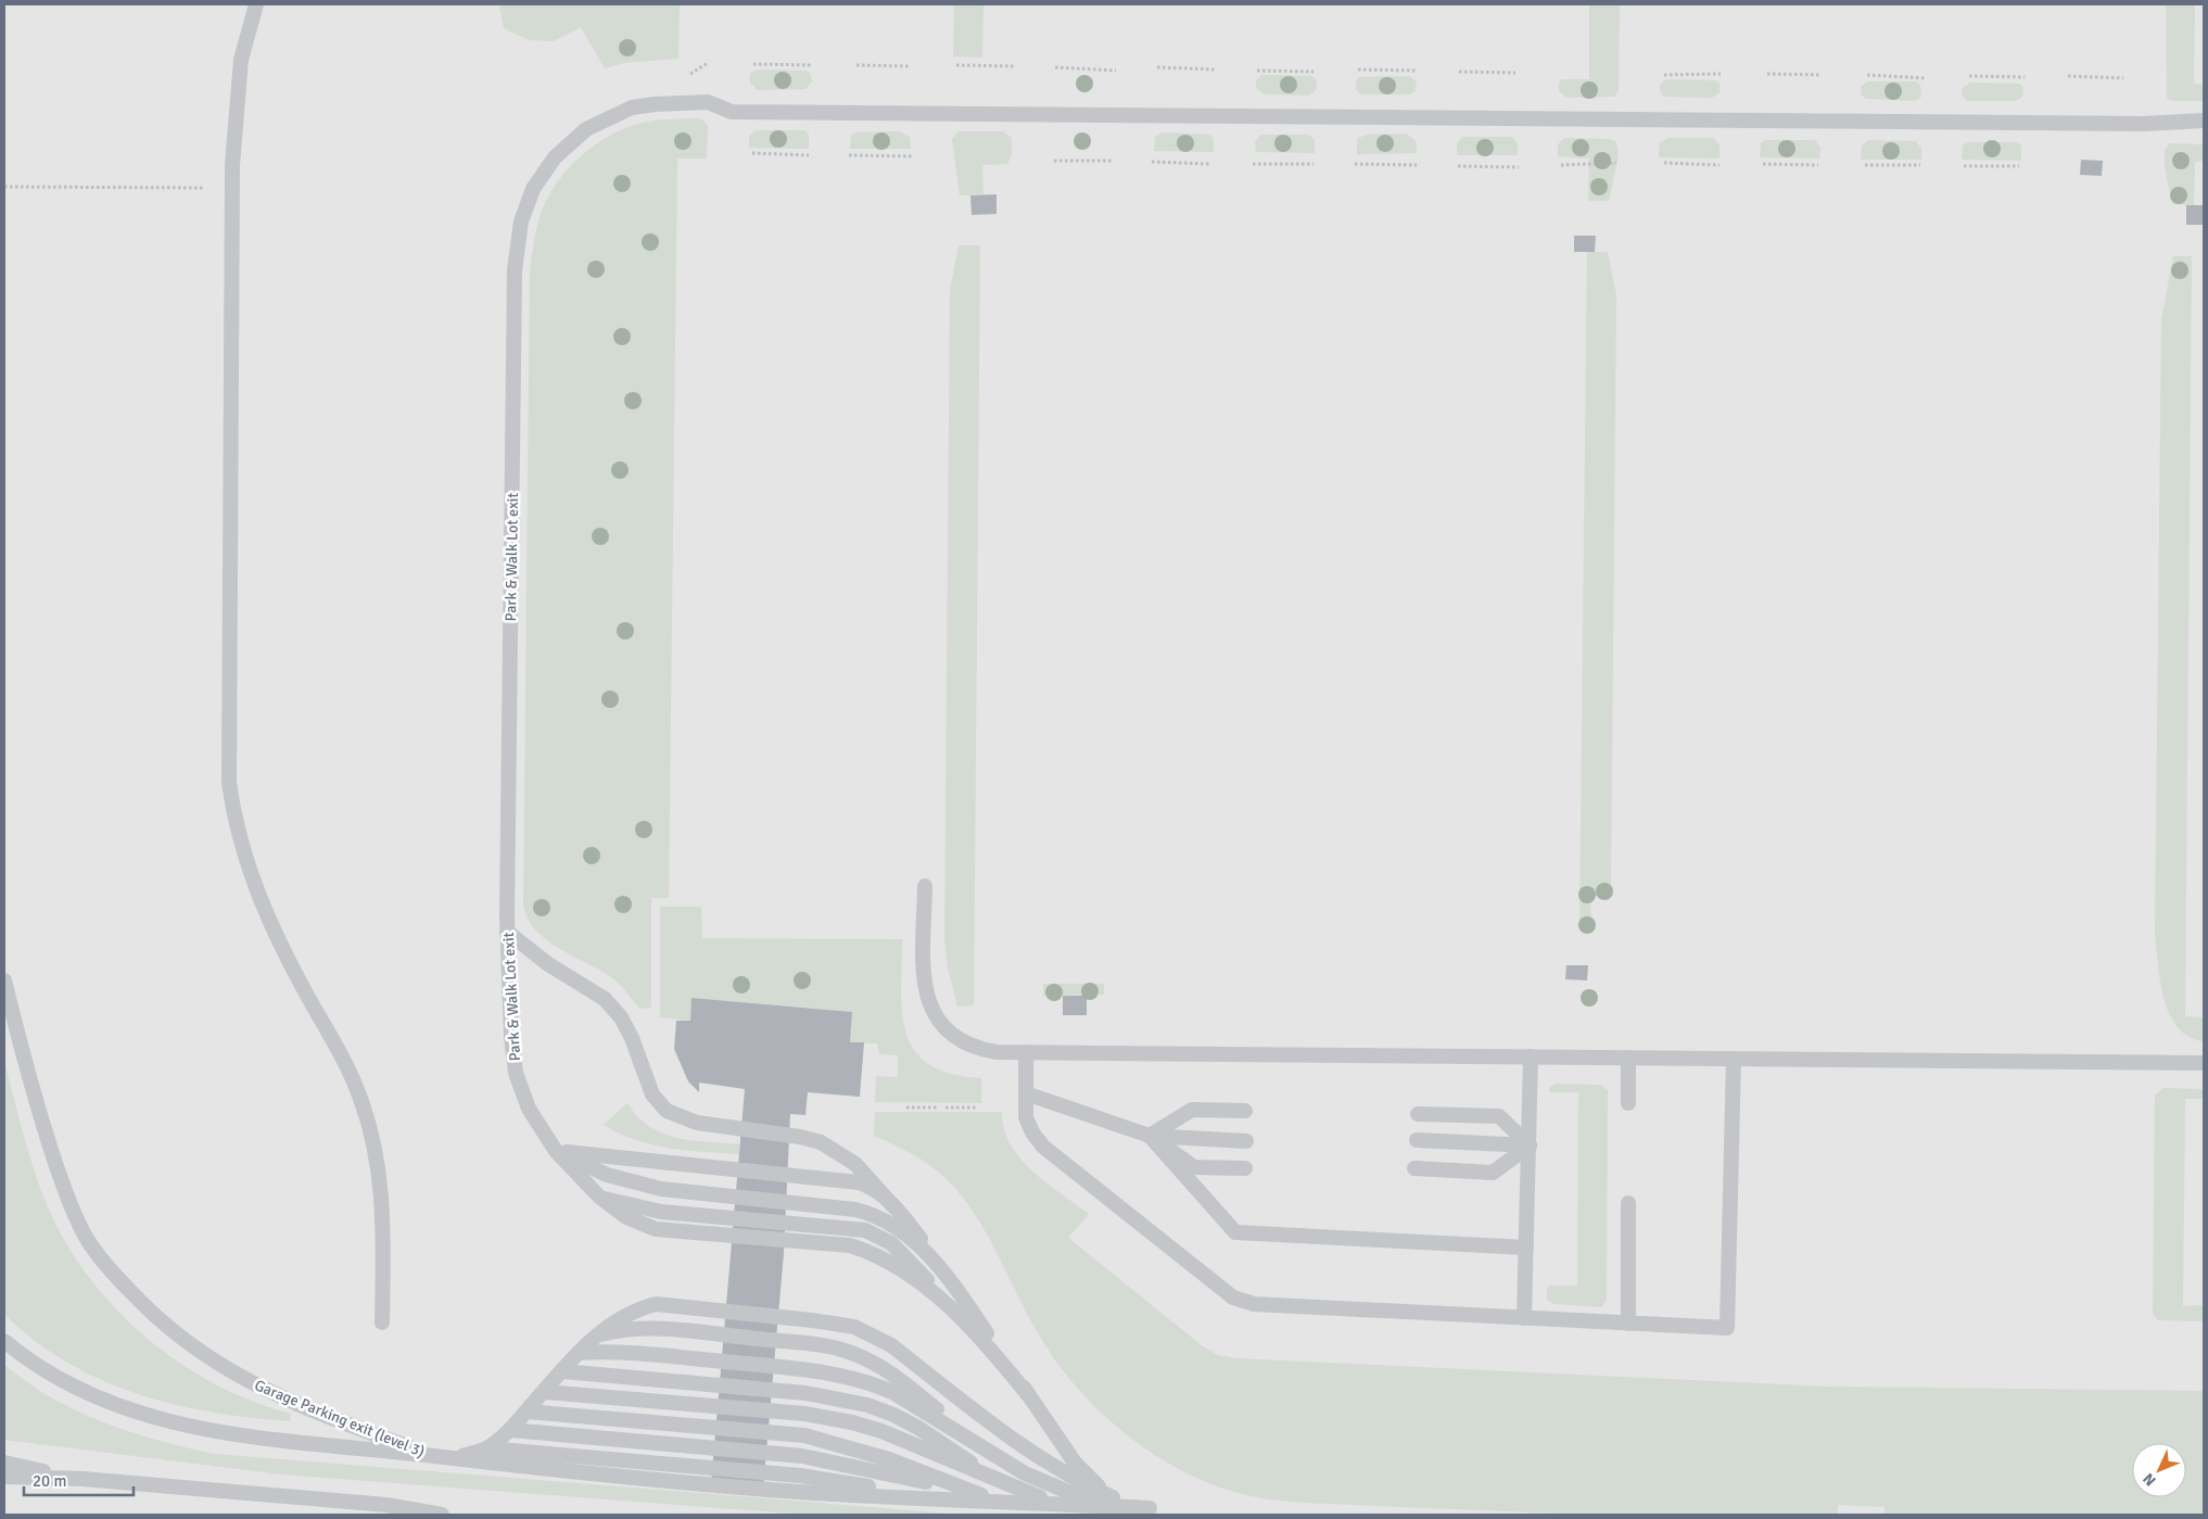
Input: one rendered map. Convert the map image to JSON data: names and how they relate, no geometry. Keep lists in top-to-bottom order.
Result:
{
  "streets": {
    "lane": ["Park & Walk Lot exit", "Garage Parking exit (level 3)"]
  },
  "scale_bar": "20 m",
  "north": "bottom left"
}
